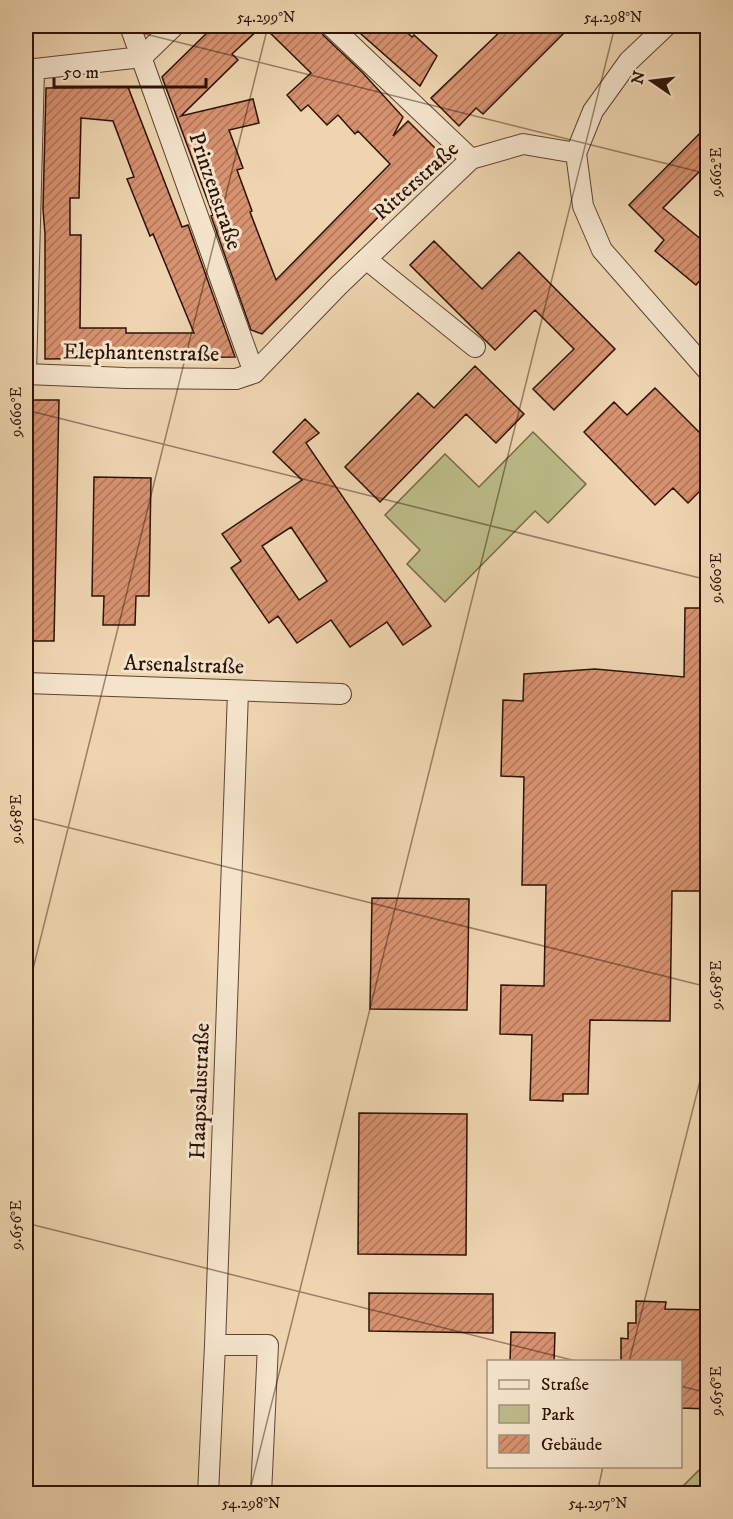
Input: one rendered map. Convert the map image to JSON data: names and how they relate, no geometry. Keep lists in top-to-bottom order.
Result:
{
  "streets": {
    "street": [
      "Ritterstraße",
      "Prinzenstraße",
      "Elephantenstraße",
      "Arsenalstraße",
      "Haapsalustraße"
    ]
  },
  "crossings": [
    ["Ritterstraße", "Prinzenstraße"],
    ["Ritterstraße", "Elephantenstraße"],
    ["Prinzenstraße", "Elephantenstraße"],
    ["Arsenalstraße", "Haapsalustraße"]
  ],
  "legend": ["Straße", "Park", "Gebäude"],
  "scale_bar": "50 m",
  "north": "left",
  "coordinates": [
    "54.299°N",
    "54.298°N",
    "9.662°E",
    "9.660°E",
    "9.658°E",
    "9.656°E",
    "54.297°N"
  ]
}
